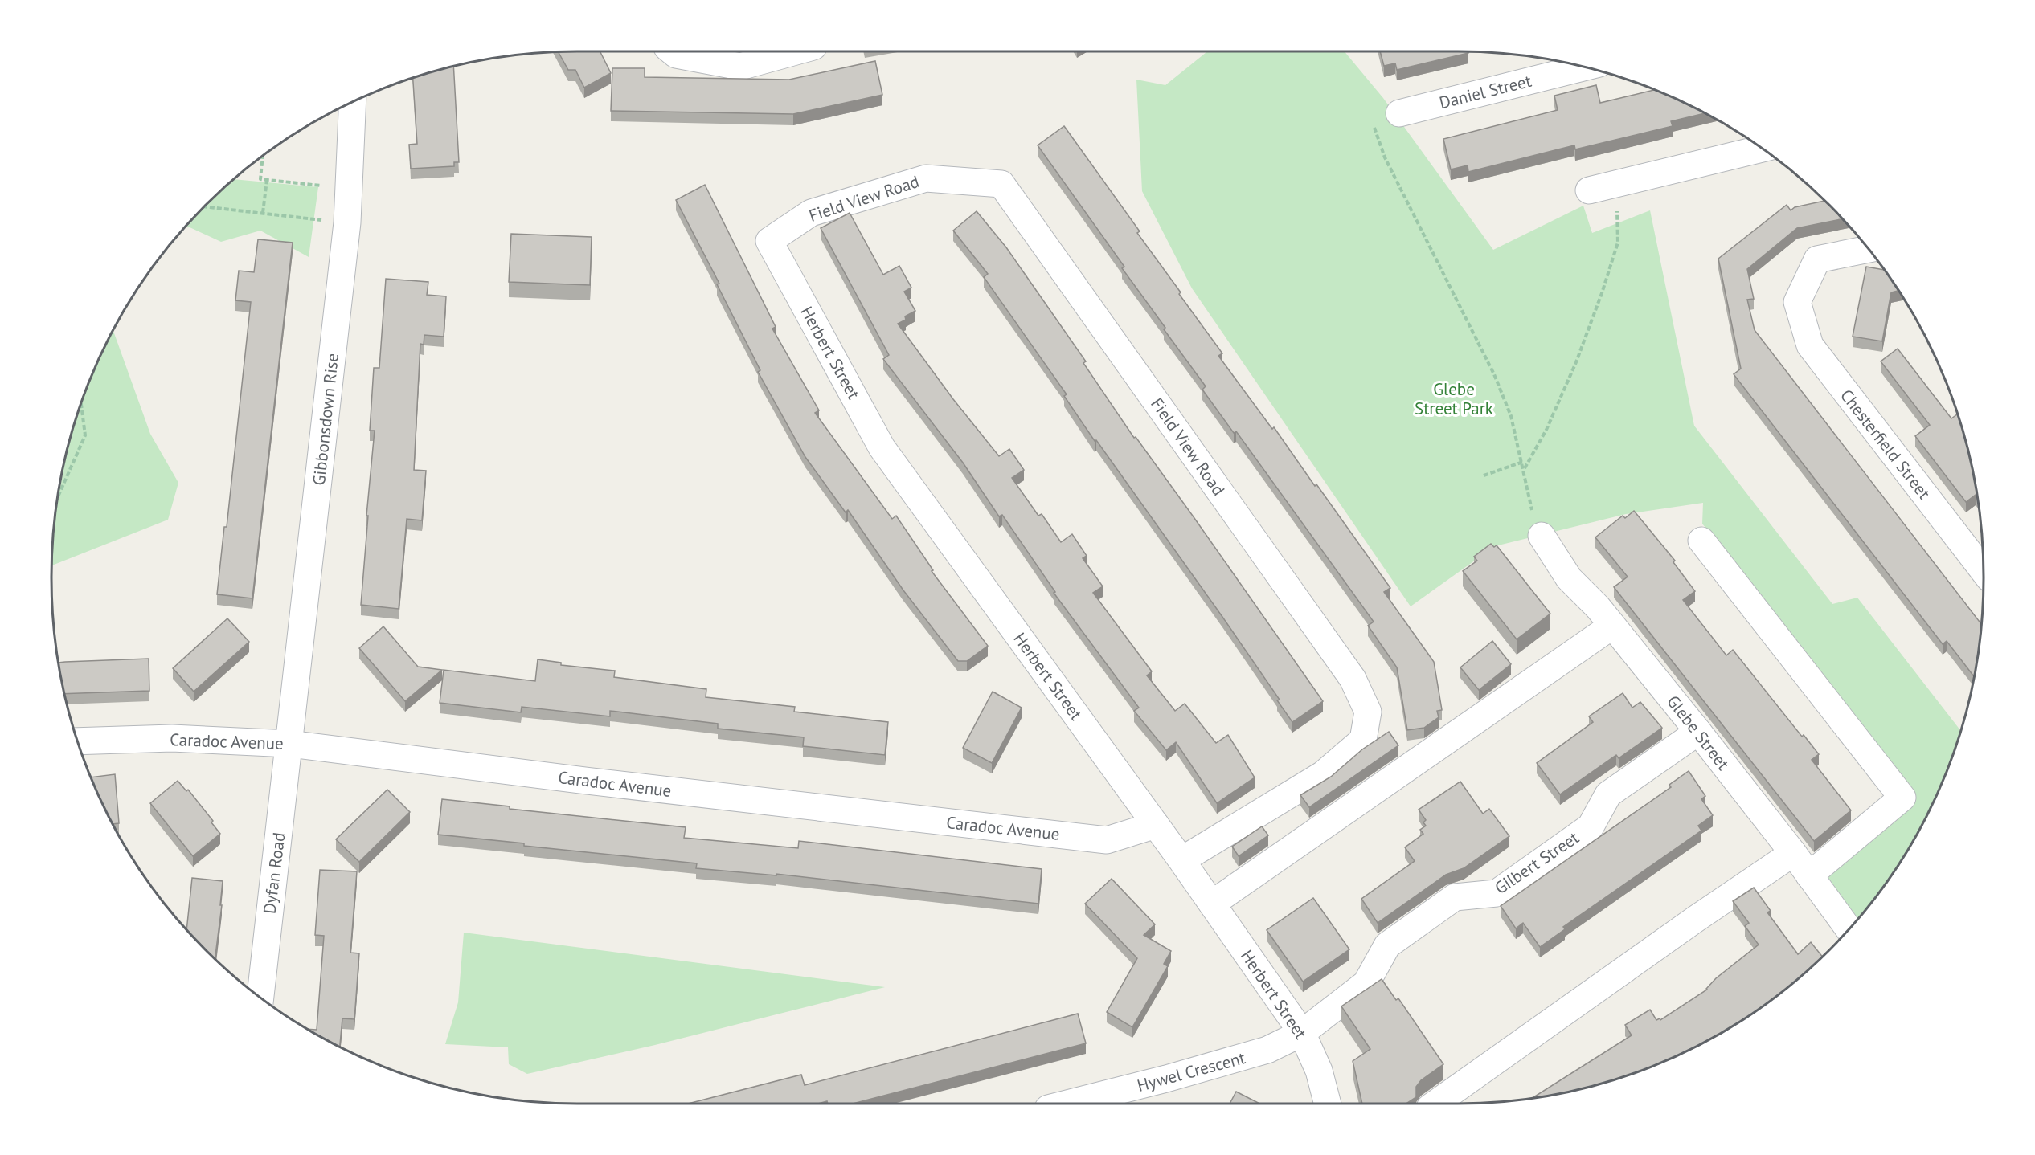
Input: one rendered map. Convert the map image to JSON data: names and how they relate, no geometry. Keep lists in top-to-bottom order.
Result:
{
  "streets": {
    "street": [
      "Daniel Street",
      "Field View Road",
      "Herbert Street",
      "Gibbonsdown Rise",
      "Chesterfield Street",
      "Glebe Street",
      "Caradoc Avenue",
      "Gilbert Street",
      "Dyfan Road",
      "Hywel Crescent"
    ]
  },
  "crossings": [
    ["Field View Road", "Herbert Street"],
    ["Herbert Street", "Caradoc Avenue"],
    ["Herbert Street", "Gilbert Street"],
    ["Herbert Street", "Hywel Crescent"],
    ["Gibbonsdown Rise", "Caradoc Avenue"],
    ["Gibbonsdown Rise", "Dyfan Road"],
    ["Glebe Street", "Gilbert Street"],
    ["Caradoc Avenue", "Dyfan Road"],
    ["Gilbert Street", "Hywel Crescent"]
  ],
  "parks": ["Glebe Street Park"]
}
